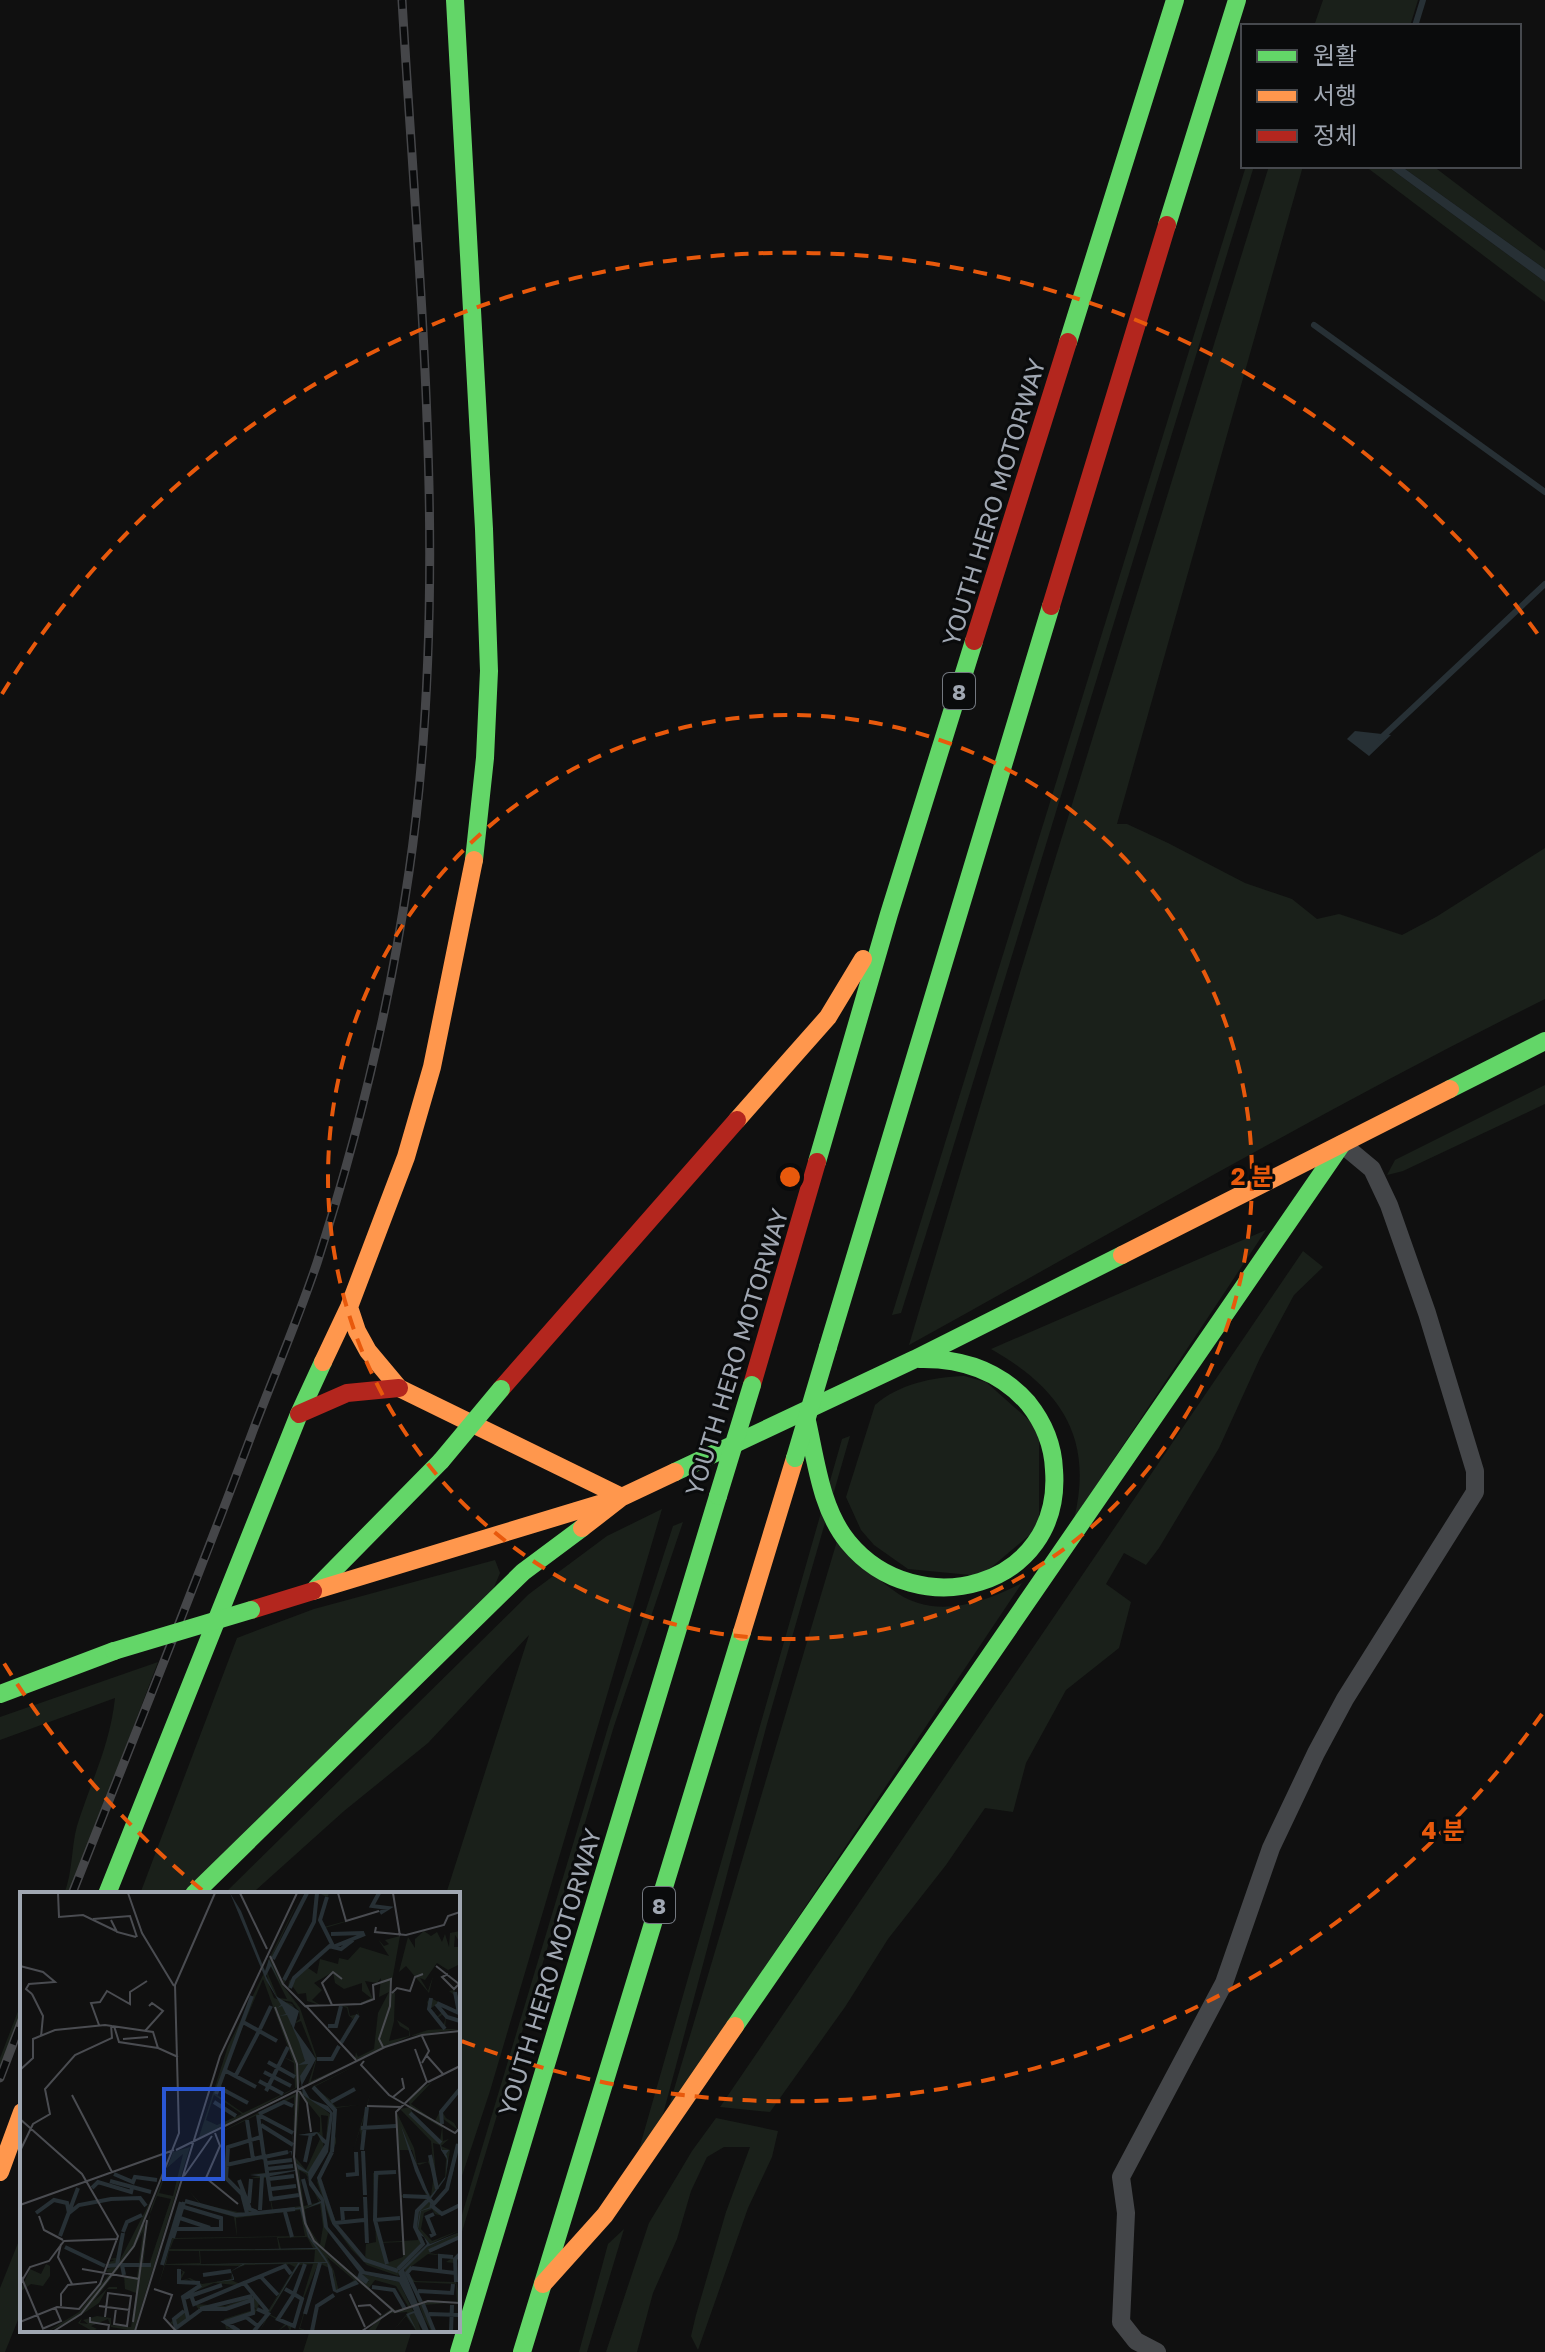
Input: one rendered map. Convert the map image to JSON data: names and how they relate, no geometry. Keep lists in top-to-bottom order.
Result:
{
  "streets": {
    "main road": ["YOUTH HERO MOTORWAY", "8"]
  },
  "legend": ["원활", "서행", "정체"],
  "rings": ["2 분", "4 분"]
}
